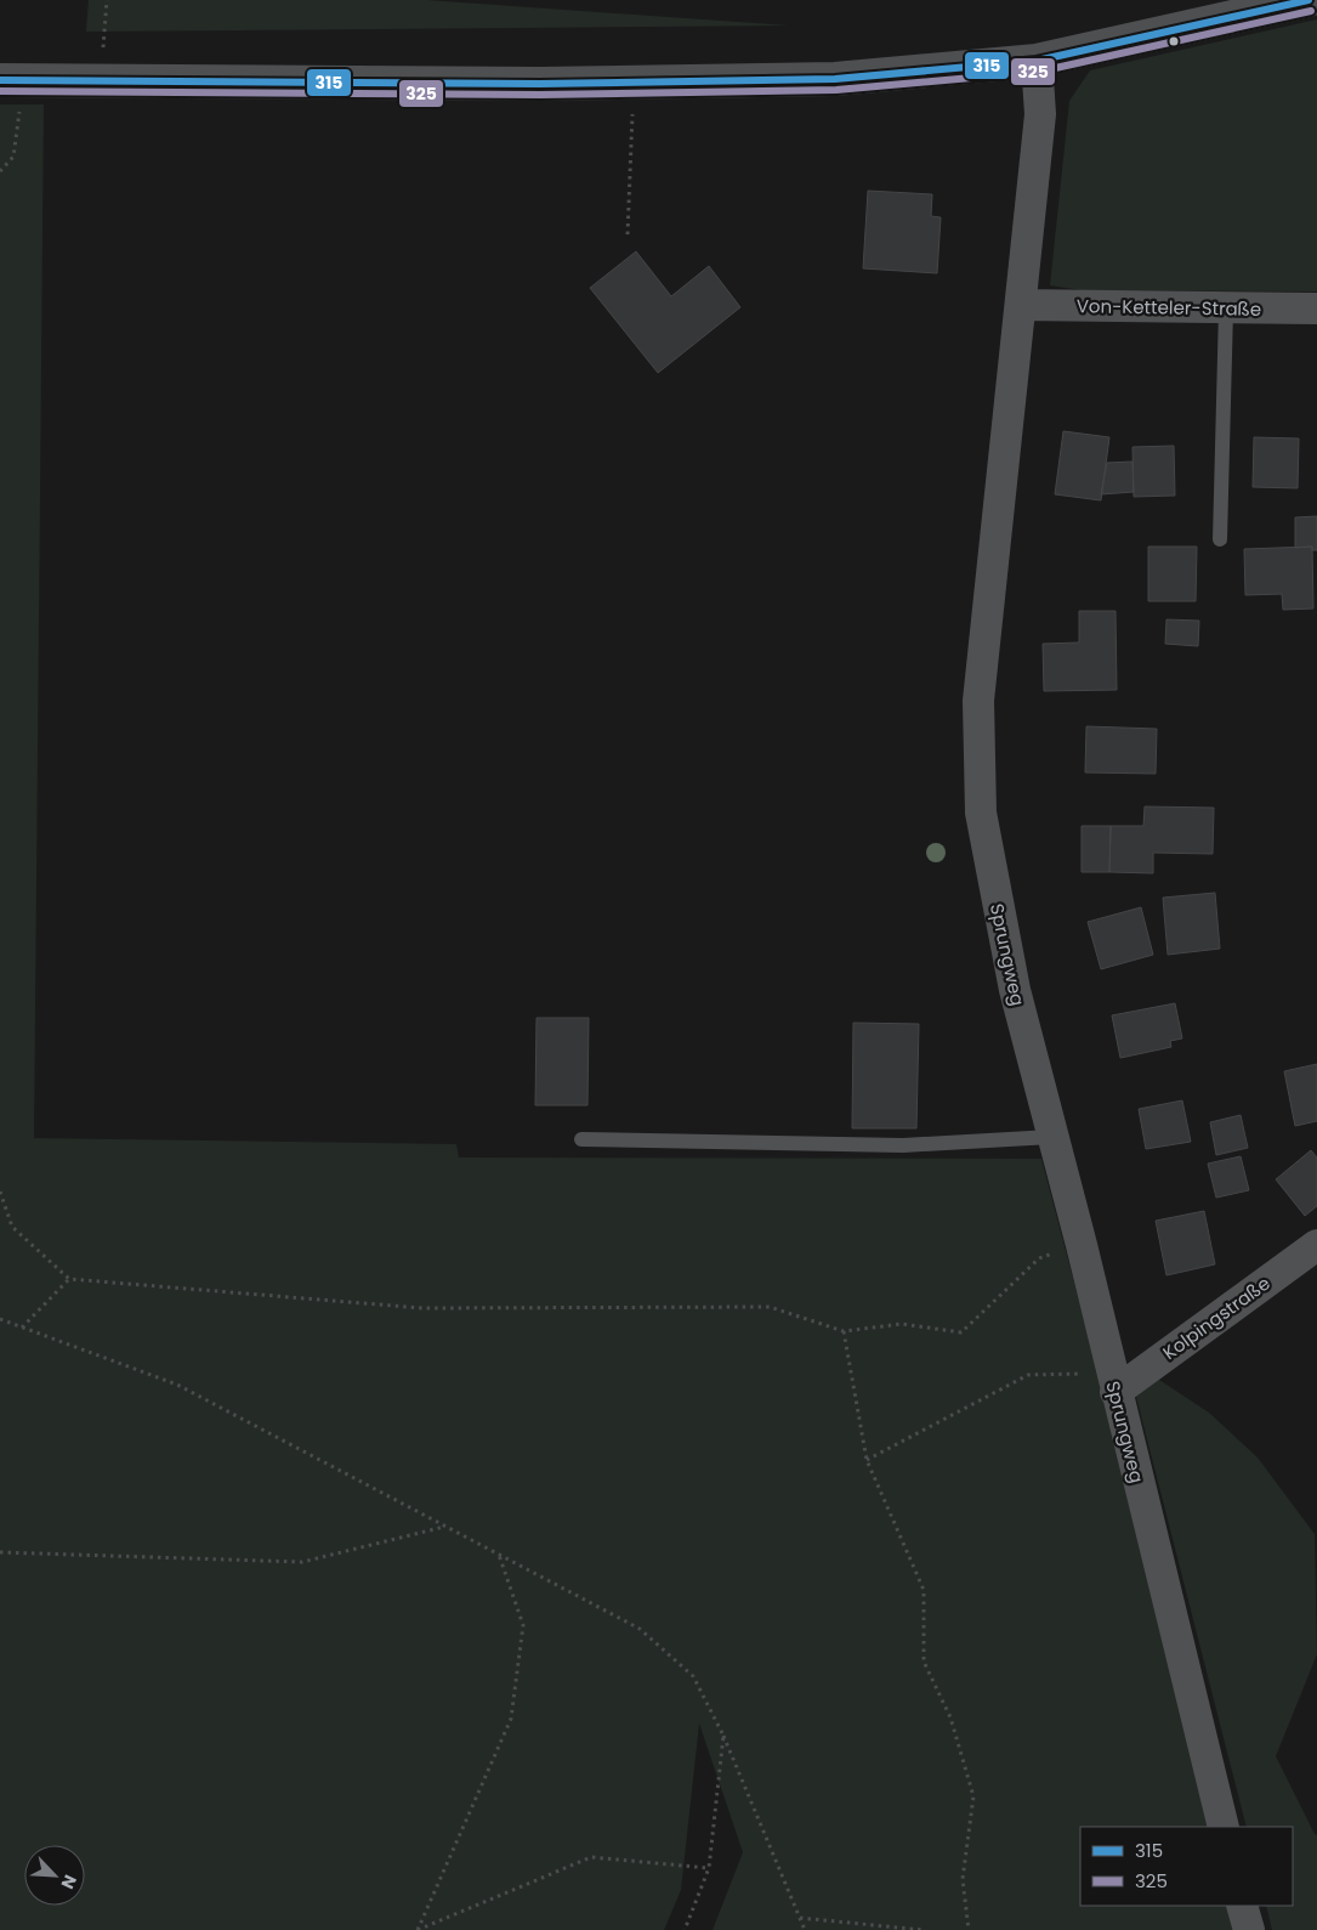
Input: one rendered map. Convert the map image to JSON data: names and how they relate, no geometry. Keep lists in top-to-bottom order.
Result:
{
  "streets": {
    "street": ["Von-Ketteler-Straße", "Sprungweg", "Kolpingstraße"]
  },
  "crossings": [
    ["Von-Ketteler-Straße", "Sprungweg"],
    ["Sprungweg", "Kolpingstraße"]
  ],
  "lines": ["transit line 315", "transit line 325"],
  "legend": ["315", "325"],
  "north": "bottom right"
}
